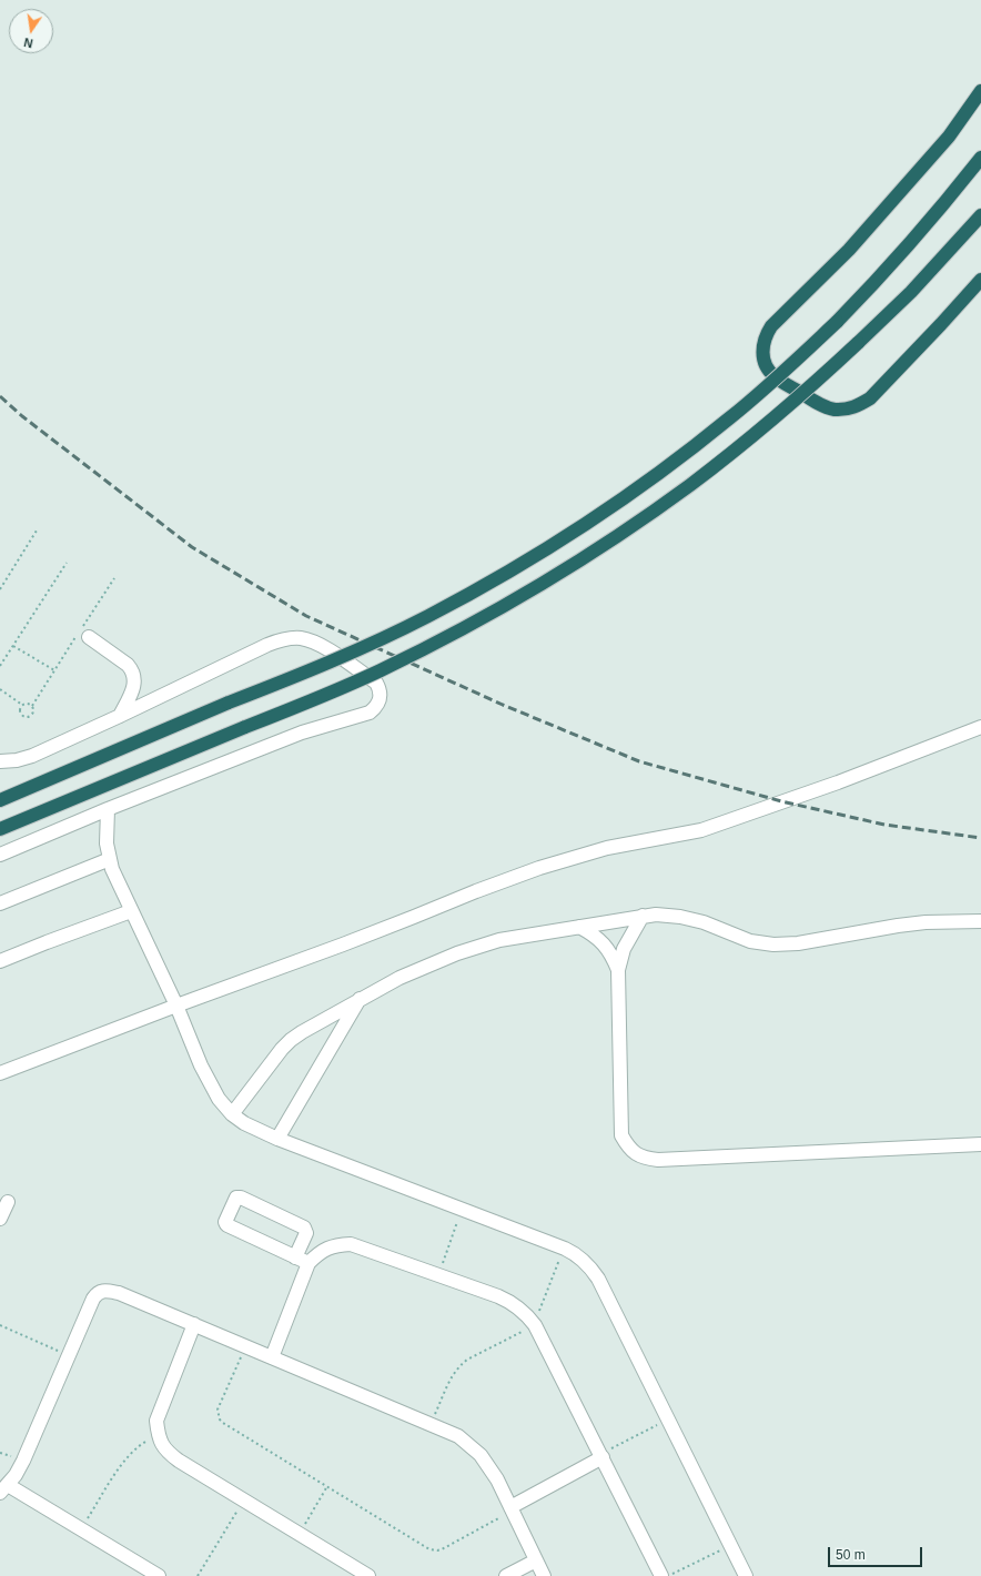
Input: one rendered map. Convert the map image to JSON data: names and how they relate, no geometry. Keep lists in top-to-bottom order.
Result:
{
  "scale_bar": "50 m",
  "north": "bottom"
}
